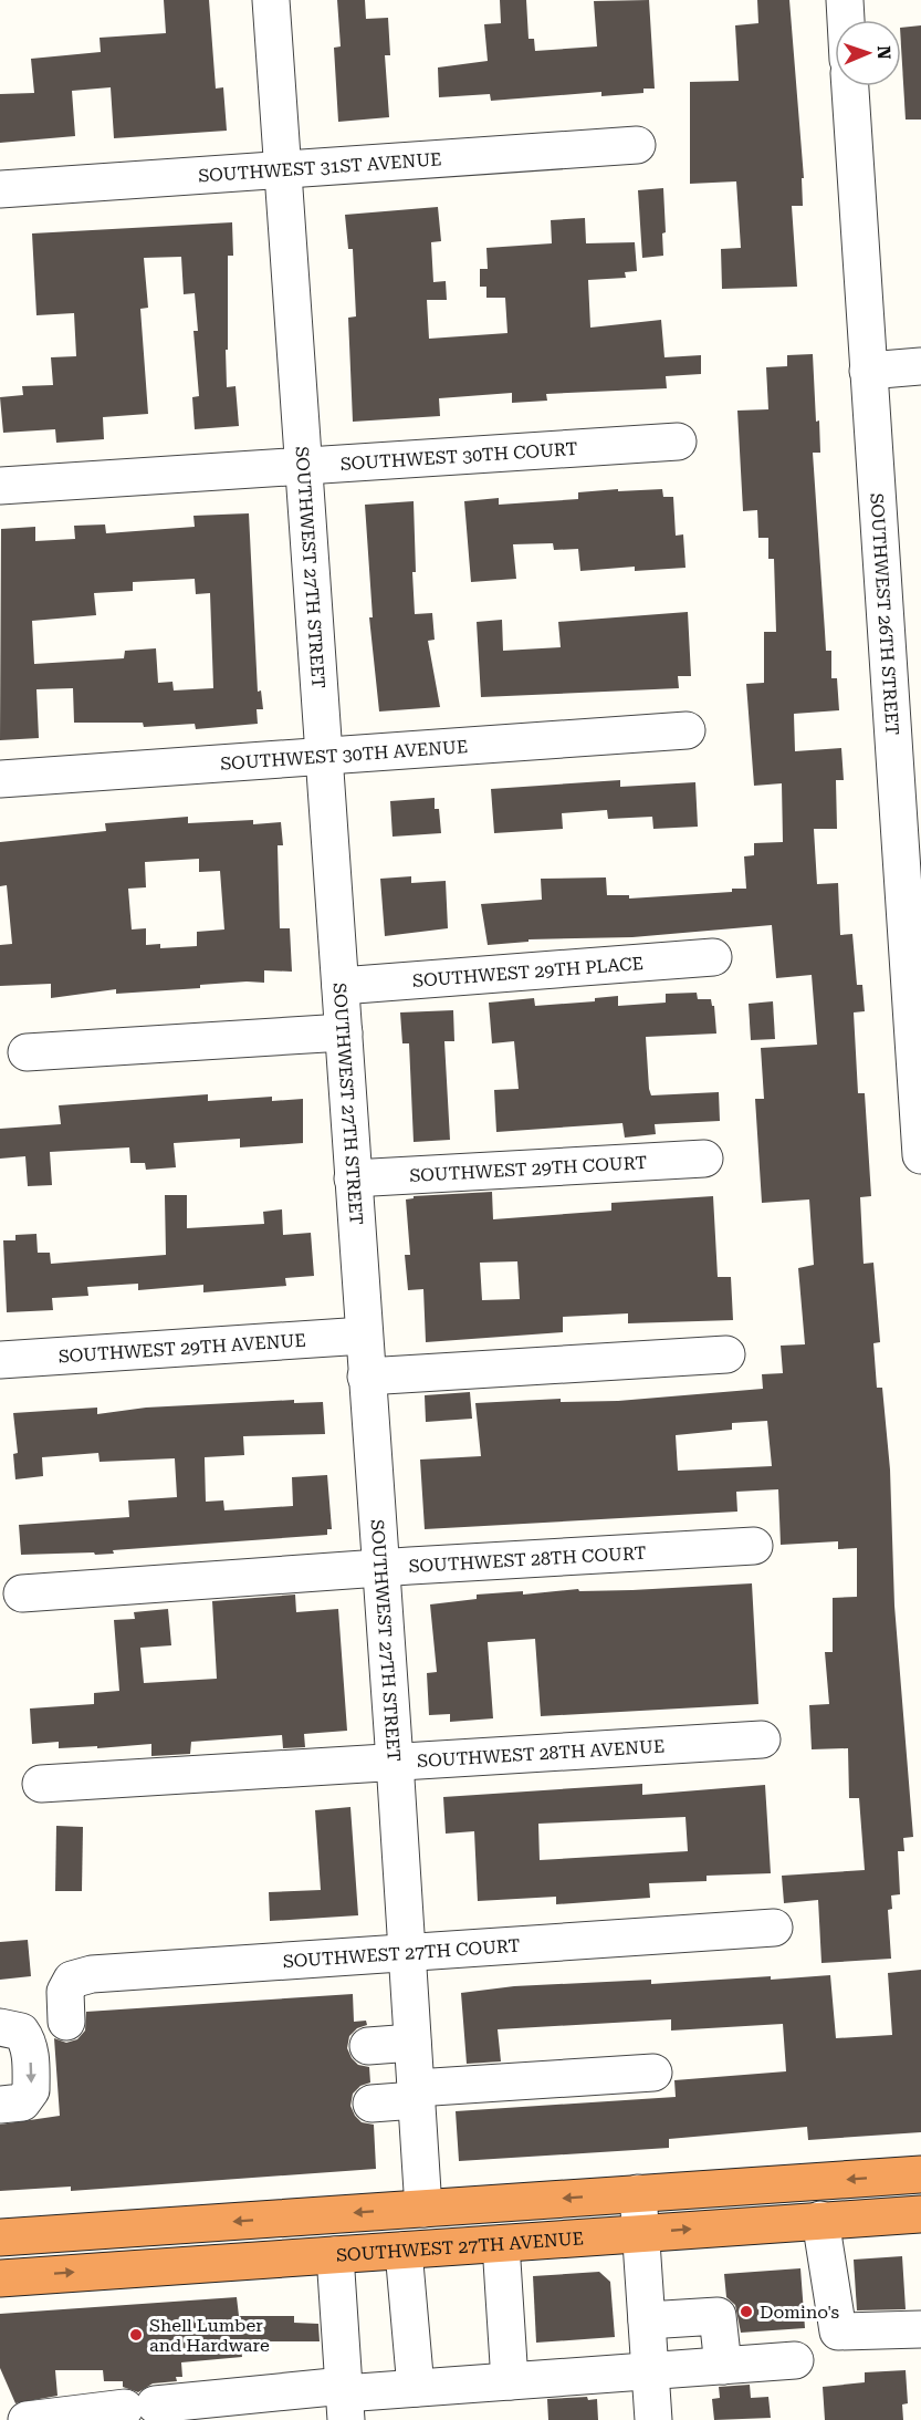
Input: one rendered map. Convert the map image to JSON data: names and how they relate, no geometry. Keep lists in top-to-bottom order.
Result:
{
  "streets": {
    "highway": ["SOUTHWEST 27TH AVENUE"],
    "street": [
      "SOUTHWEST 31ST AVENUE",
      "SOUTHWEST 30TH COURT",
      "SOUTHWEST 27TH STREET",
      "SOUTHWEST 26TH STREET",
      "SOUTHWEST 30TH AVENUE",
      "SOUTHWEST 29TH PLACE",
      "SOUTHWEST 29TH COURT",
      "SOUTHWEST 29TH AVENUE",
      "SOUTHWEST 28TH COURT",
      "SOUTHWEST 28TH AVENUE",
      "SOUTHWEST 27TH COURT"
    ]
  },
  "crossings": [
    ["SOUTHWEST 31ST AVENUE", "SOUTHWEST 27TH STREET"],
    ["SOUTHWEST 30TH COURT", "SOUTHWEST 27TH STREET"],
    ["SOUTHWEST 27TH STREET", "SOUTHWEST 30TH AVENUE"],
    ["SOUTHWEST 27TH STREET", "SOUTHWEST 29TH PLACE"],
    ["SOUTHWEST 27TH STREET", "SOUTHWEST 29TH COURT"],
    ["SOUTHWEST 27TH STREET", "SOUTHWEST 29TH AVENUE"],
    ["SOUTHWEST 27TH STREET", "SOUTHWEST 28TH COURT"],
    ["SOUTHWEST 27TH STREET", "SOUTHWEST 28TH AVENUE"],
    ["SOUTHWEST 27TH STREET", "SOUTHWEST 27TH COURT"]
  ],
  "places": ["Domino's", "Shell Lumber and Hardware"],
  "north": "right"
}
